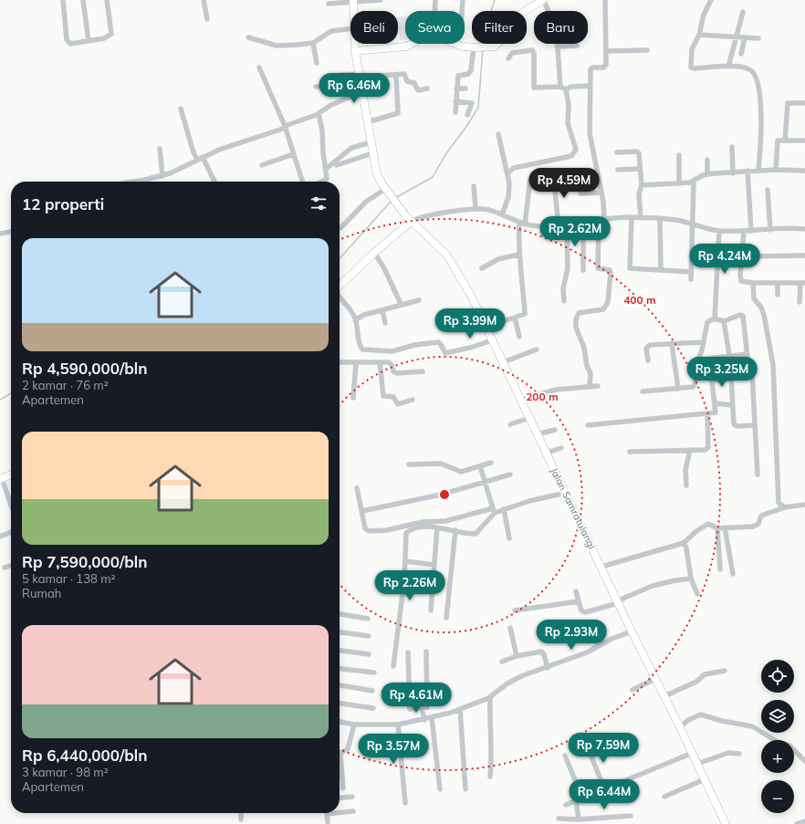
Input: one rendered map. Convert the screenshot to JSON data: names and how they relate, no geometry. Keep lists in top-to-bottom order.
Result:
{
  "streets": {
    "main road": ["Jalan Samratulangi"]
  },
  "page": {
    "chip": [
      "Beli",
      "Sewa",
      "Filter",
      "Baru"
    ],
    "price": [
      "Rp 6.46M",
      "Rp 4.59M",
      "Rp 2.62M",
      "Rp 4.24M",
      "Rp 3.99M",
      "Rp 3.25M",
      "Rp 2.26M",
      "Rp 2.93M",
      "Rp 4.61M",
      "Rp 7.59M",
      "Rp 3.57M",
      "Rp 6.44M"
    ],
    "heading": "12 properti",
    "list": [
      {
        "name": "Rp 4,590,000/bln",
        "note": "2 kamar · 76 m² · Apartemen"
      },
      {
        "name": "Rp 7,590,000/bln",
        "note": "5 kamar · 138 m² · Rumah"
      },
      {
        "name": "Rp 6,440,000/bln",
        "note": "3 kamar · 98 m² · Apartemen"
      }
    ],
    "map_buttons": ["+", "−"]
  },
  "rings": ["400 m", "200 m"]
}
